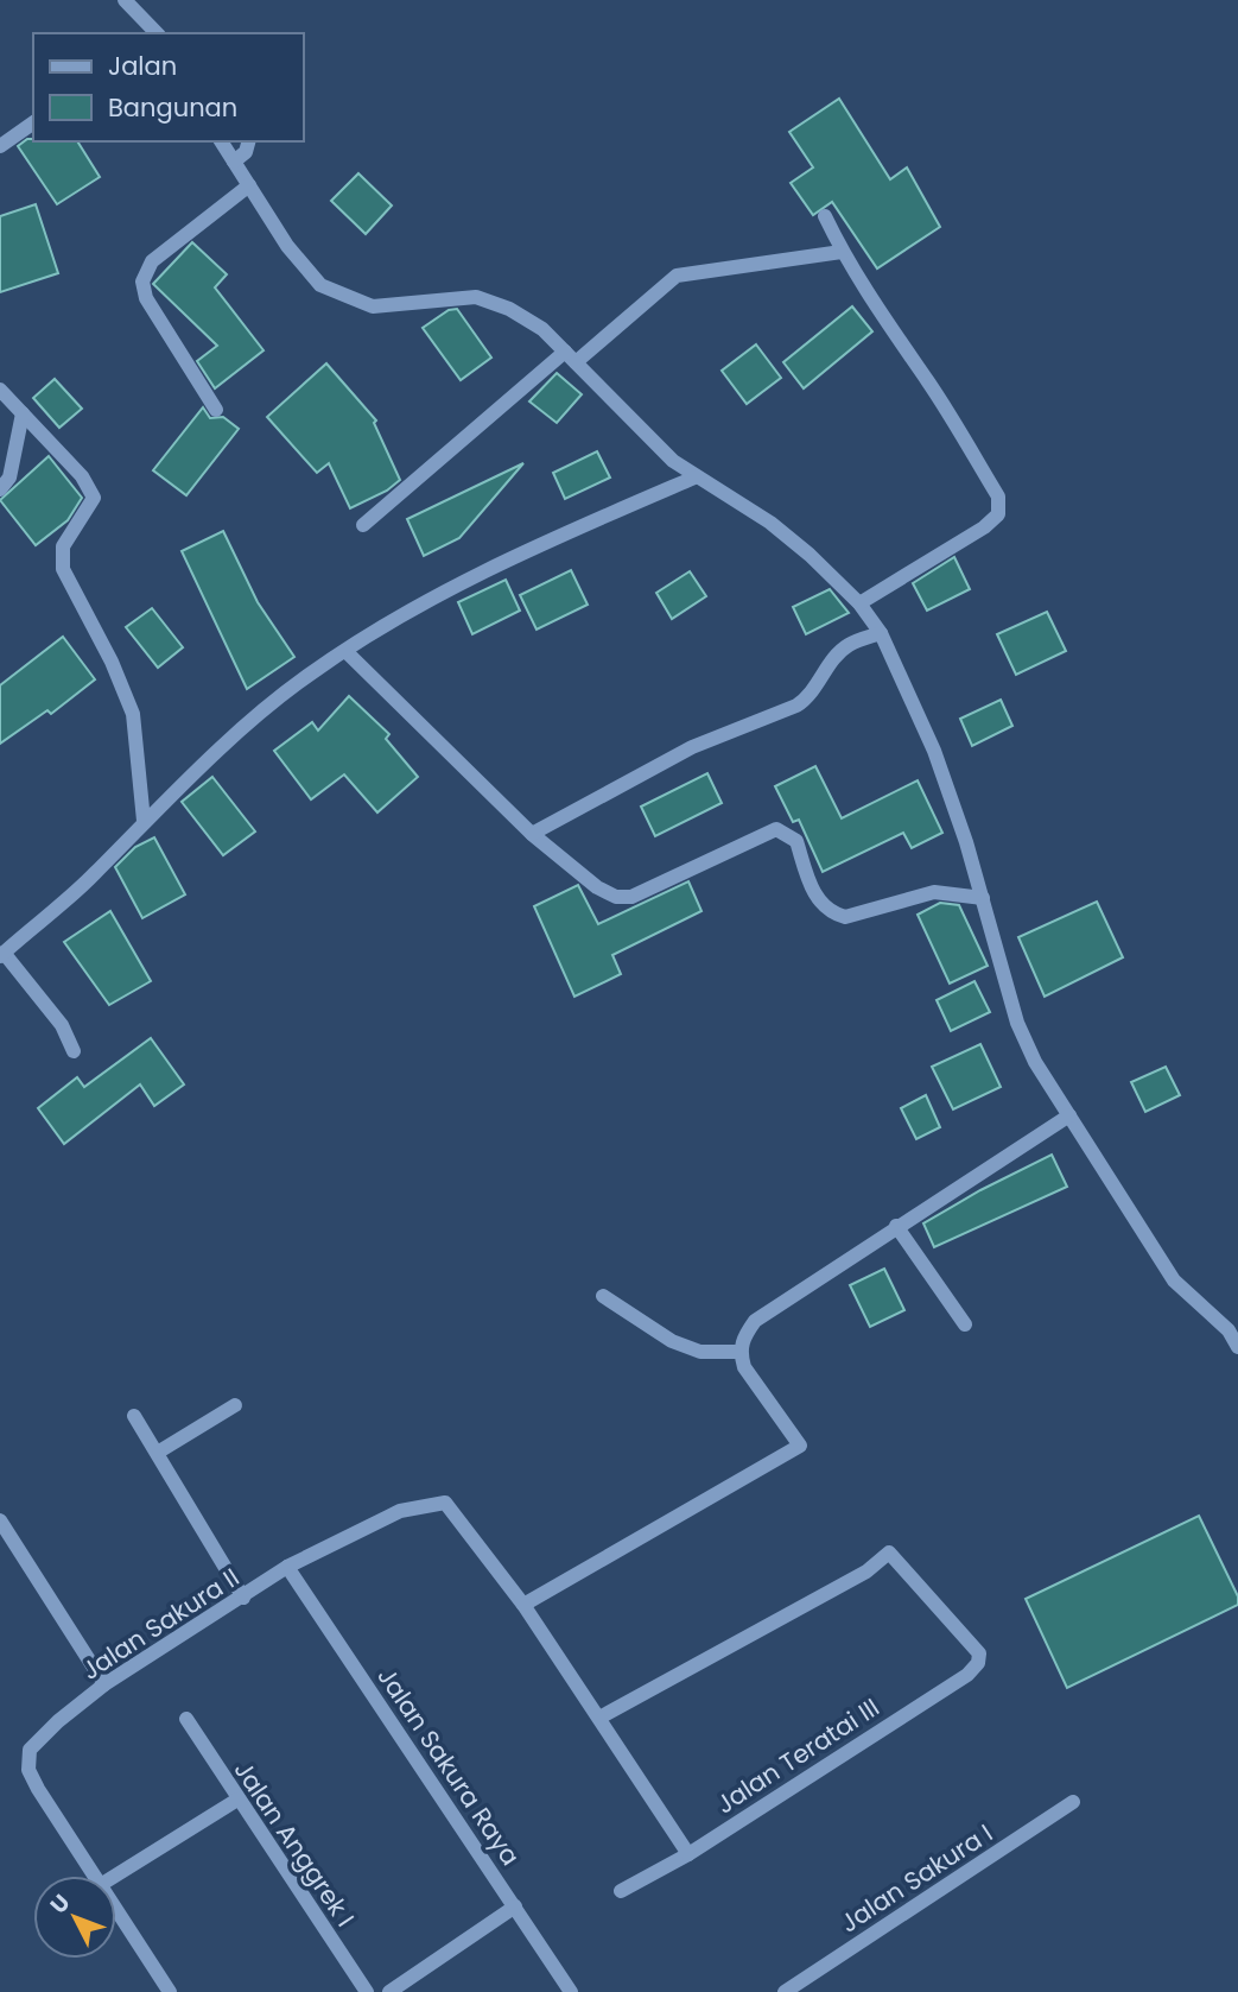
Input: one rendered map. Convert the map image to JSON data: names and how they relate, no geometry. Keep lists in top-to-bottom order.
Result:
{
  "streets": {
    "street": [
      "Jalan Sakura II",
      "Jalan Teratai III",
      "Jalan Sakura Raya",
      "Jalan Anggrek I",
      "Jalan Sakura I"
    ]
  },
  "crossings": [
    ["Jalan Sakura II", "Jalan Sakura Raya"]
  ],
  "legend": ["Jalan", "Bangunan"],
  "north": "top left"
}
